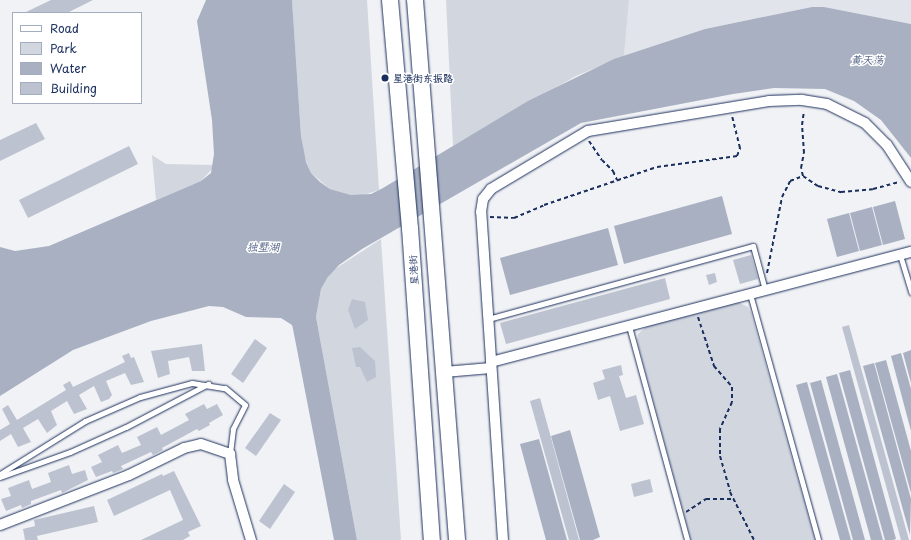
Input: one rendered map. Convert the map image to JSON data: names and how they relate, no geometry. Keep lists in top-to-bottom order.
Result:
{
  "streets": {
    "main road": ["星港街"]
  },
  "water": ["黄天荡", "独墅湖"],
  "places": ["星港街东振路"],
  "legend": [
    "Road",
    "Park",
    "Water",
    "Building"
  ]
}
